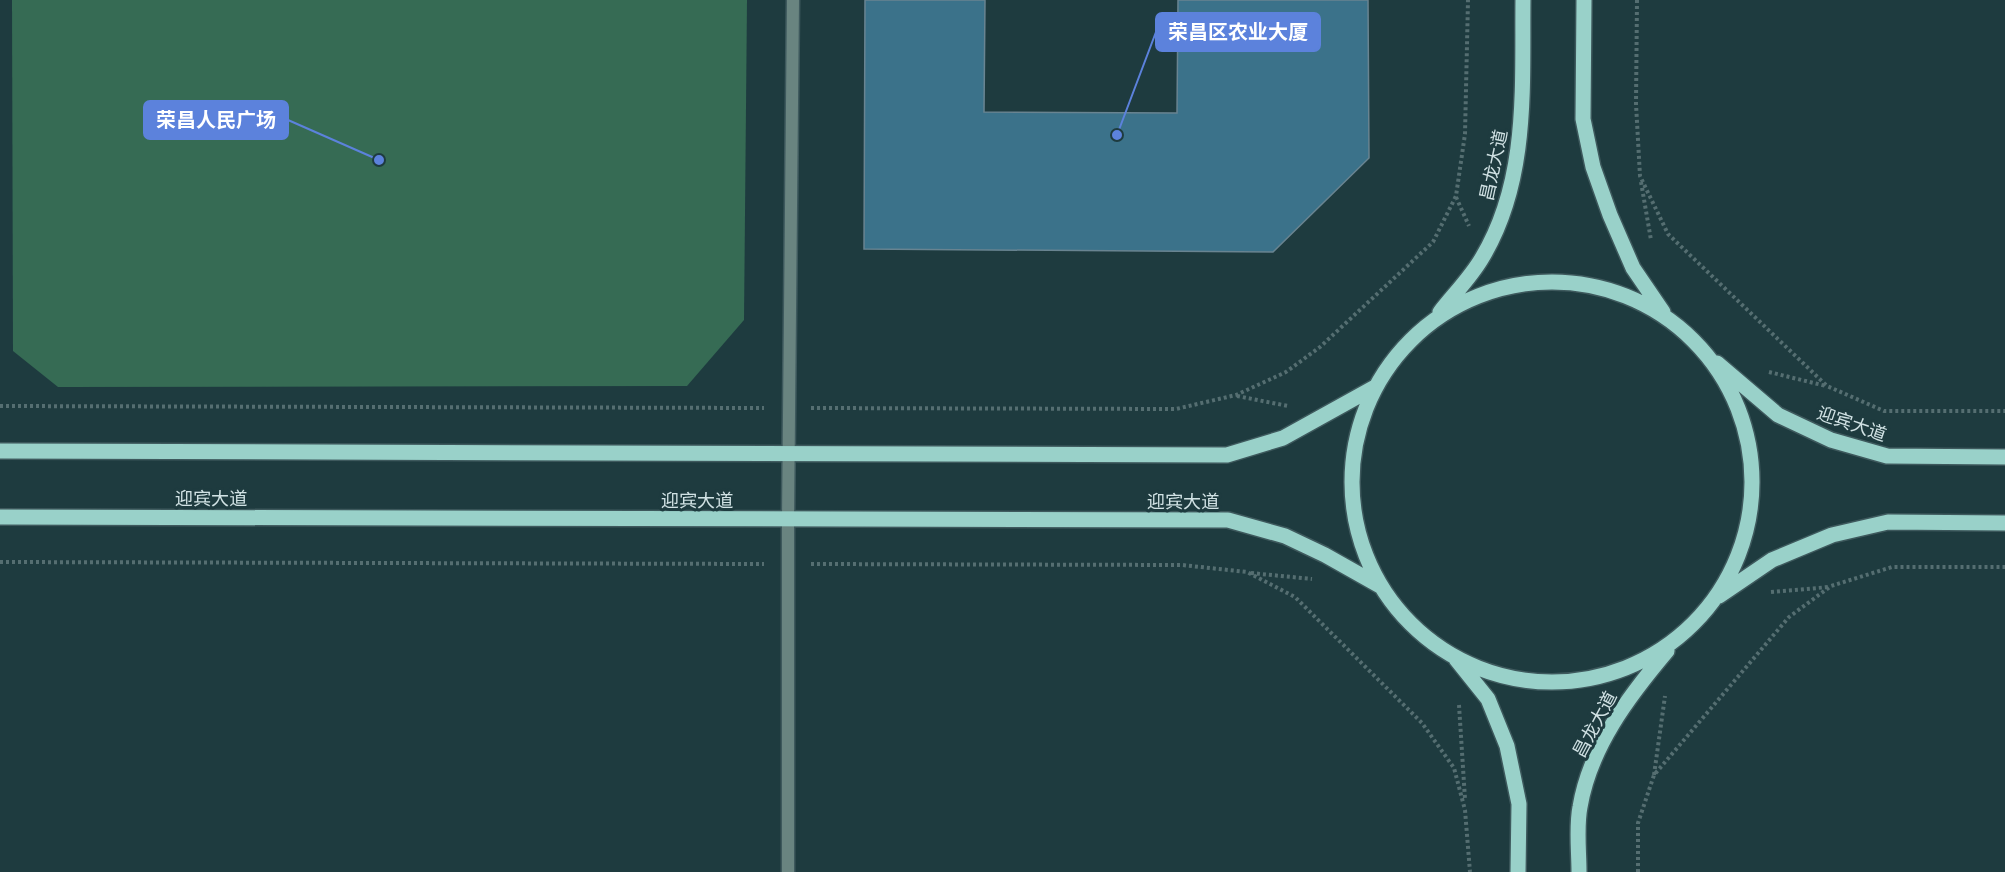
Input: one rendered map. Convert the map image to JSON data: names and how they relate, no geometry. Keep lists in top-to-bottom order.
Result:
{
  "streets": {
    "main road": ["昌龙大道", "迎宾大道"]
  },
  "places": ["荣昌区农业大厦", "荣昌人民广场"]
}
